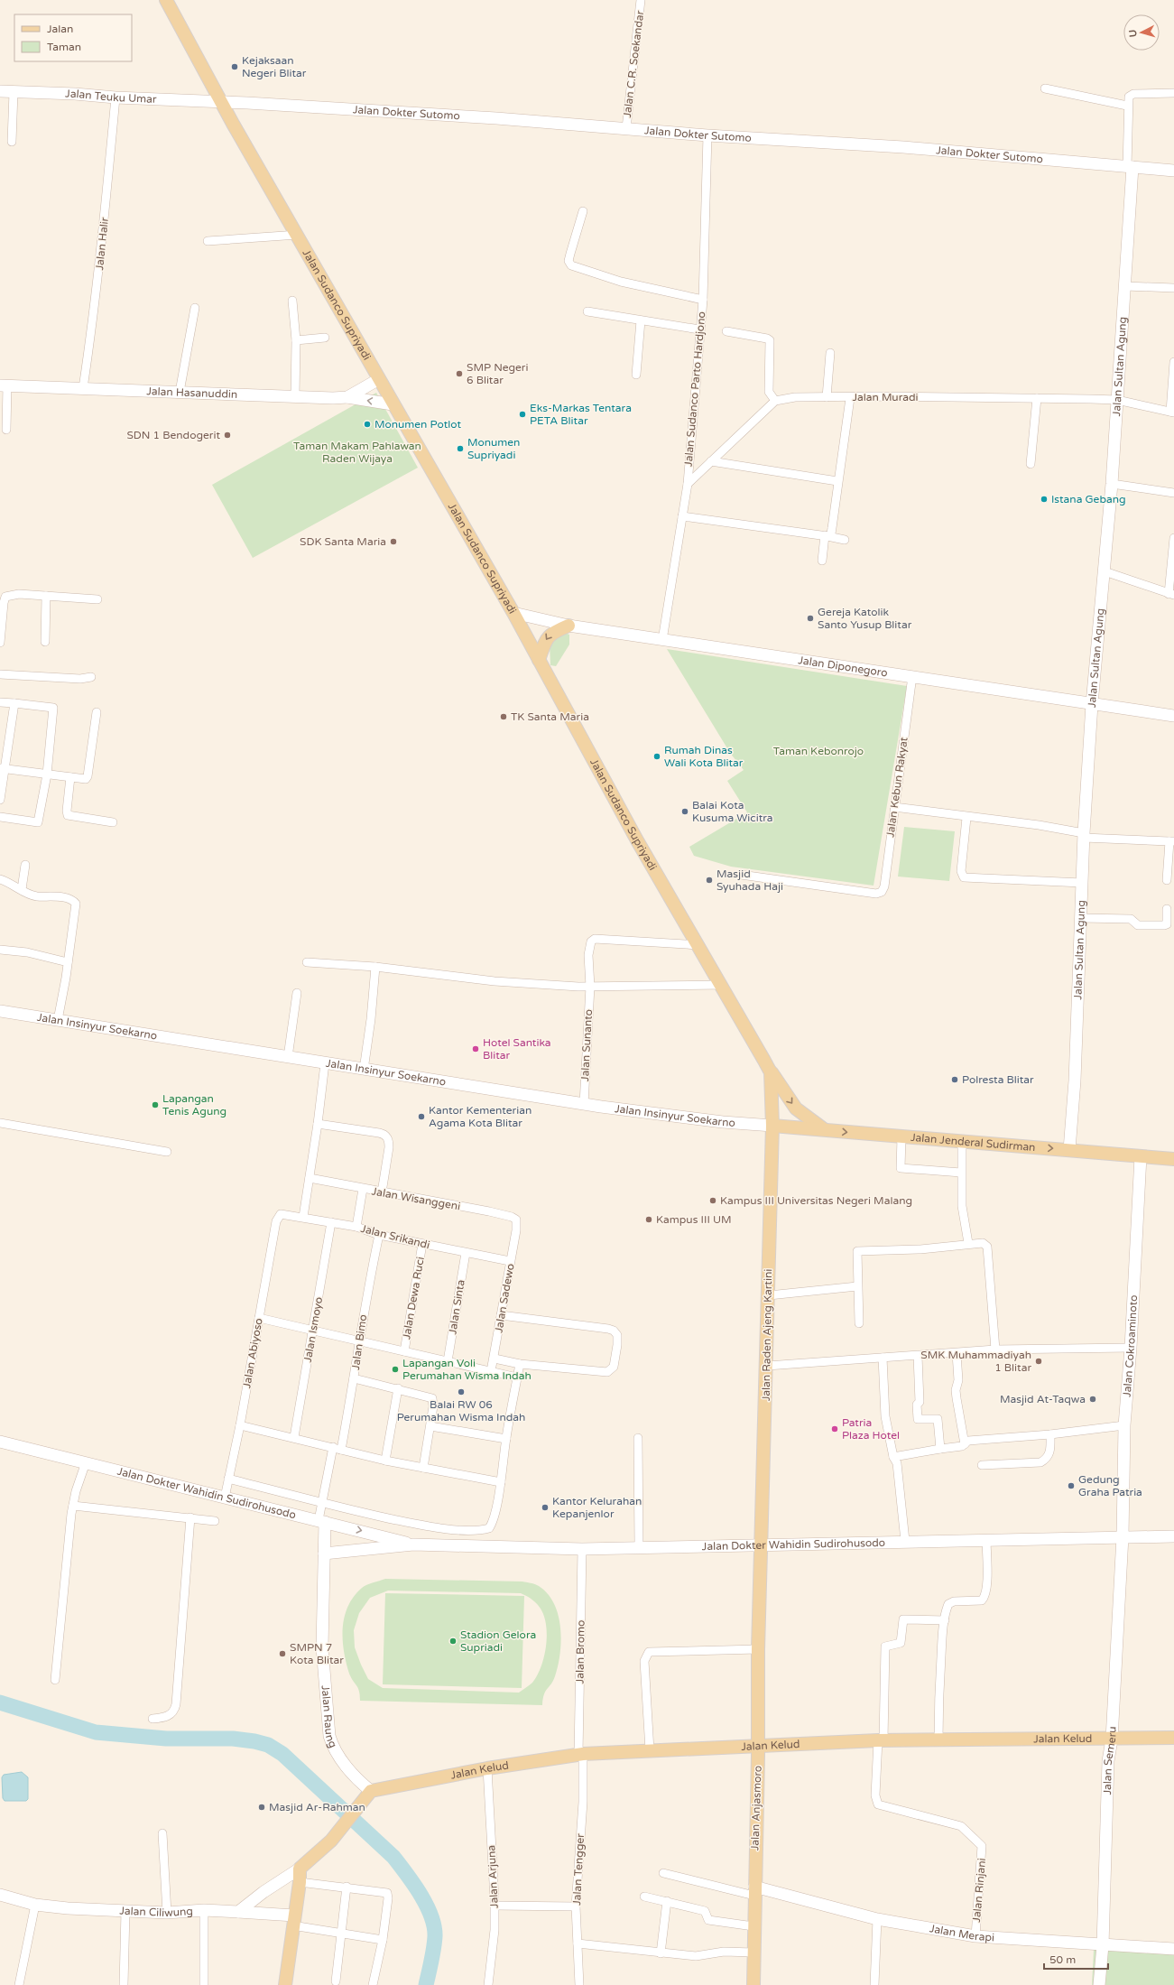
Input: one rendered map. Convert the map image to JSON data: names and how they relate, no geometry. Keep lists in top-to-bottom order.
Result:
{
  "streets": {
    "main road": [
      "Jalan Teuku Umar",
      "Jalan Dokter Sutomo",
      "Jalan Sudanco Supriyadi",
      "Jalan Sultan Agung",
      "Jalan Hasanuddin",
      "Jalan Diponegoro",
      "Jalan Insinyur Soekarno",
      "Jalan Jenderal Sudirman",
      "Jalan Raden Ajeng Kartini",
      "Jalan Cokroaminoto",
      "Jalan Dokter Wahidin Sudirohusodo",
      "Jalan Raung",
      "Jalan Kelud",
      "Jalan Semeru",
      "Jalan Anjasmoro",
      "Jalan Ciliwung",
      "Jalan Merapi"
    ],
    "street": [
      "Jalan C.R. Soekandar",
      "Jalan Halir",
      "Jalan Sudanco Parto Hardjono",
      "Jalan Muradi",
      "Jalan Kebun Rakyat",
      "Jalan Sunanto",
      "Jalan Wisanggeni",
      "Jalan Srikandi",
      "Jalan Dewa Ruci",
      "Jalan Sadewo",
      "Jalan Sinta",
      "Jalan Ismoyo",
      "Jalan Bimo",
      "Jalan Abiyoso",
      "Jalan Bromo",
      "Jalan Tengger",
      "Jalan Arjuna",
      "Jalan Rinjani"
    ]
  },
  "crossings": [
    ["Jalan C.R. Soekandar", "Jalan Dokter Sutomo"],
    ["Jalan Teuku Umar", "Jalan Dokter Sutomo"],
    ["Jalan Teuku Umar", "Jalan Halir"],
    ["Jalan Teuku Umar", "Jalan Sudanco Supriyadi"],
    ["Jalan Dokter Sutomo", "Jalan Sudanco Supriyadi"],
    ["Jalan Dokter Sutomo", "Jalan Sultan Agung"],
    ["Jalan Dokter Sutomo", "Jalan Sudanco Parto Hardjono"],
    ["Jalan Halir", "Jalan Hasanuddin"],
    ["Jalan Sudanco Supriyadi", "Jalan Hasanuddin"],
    ["Jalan Sudanco Supriyadi", "Jalan Diponegoro"],
    ["Jalan Sudanco Supriyadi", "Jalan Insinyur Soekarno"],
    ["Jalan Sudanco Supriyadi", "Jalan Sunanto"],
    ["Jalan Sudanco Supriyadi", "Jalan Jenderal Sudirman"],
    ["Jalan Sudanco Supriyadi", "Jalan Raden Ajeng Kartini"],
    ["Jalan Sultan Agung", "Jalan Muradi"],
    ["Jalan Sultan Agung", "Jalan Diponegoro"],
    ["Jalan Sultan Agung", "Jalan Jenderal Sudirman"],
    ["Jalan Sudanco Parto Hardjono", "Jalan Diponegoro"],
    ["Jalan Diponegoro", "Jalan Kebun Rakyat"],
    ["Jalan Insinyur Soekarno", "Jalan Sunanto"],
    ["Jalan Insinyur Soekarno", "Jalan Jenderal Sudirman"],
    ["Jalan Insinyur Soekarno", "Jalan Raden Ajeng Kartini"],
    ["Jalan Jenderal Sudirman", "Jalan Raden Ajeng Kartini"],
    ["Jalan Jenderal Sudirman", "Jalan Cokroaminoto"],
    ["Jalan Wisanggeni", "Jalan Sadewo"],
    ["Jalan Srikandi", "Jalan Dewa Ruci"],
    ["Jalan Srikandi", "Jalan Sadewo"],
    ["Jalan Srikandi", "Jalan Sinta"],
    ["Jalan Srikandi", "Jalan Ismoyo"],
    ["Jalan Srikandi", "Jalan Bimo"],
    ["Jalan Srikandi", "Jalan Abiyoso"],
    ["Jalan Raden Ajeng Kartini", "Jalan Dokter Wahidin Sudirohusodo"],
    ["Jalan Raden Ajeng Kartini", "Jalan Anjasmoro"],
    ["Jalan Bimo", "Jalan Dokter Wahidin Sudirohusodo"],
    ["Jalan Bimo", "Jalan Raung"],
    ["Jalan Cokroaminoto", "Jalan Dokter Wahidin Sudirohusodo"],
    ["Jalan Cokroaminoto", "Jalan Semeru"],
    ["Jalan Abiyoso", "Jalan Dokter Wahidin Sudirohusodo"],
    ["Jalan Dokter Wahidin Sudirohusodo", "Jalan Bromo"],
    ["Jalan Dokter Wahidin Sudirohusodo", "Jalan Raung"],
    ["Jalan Dokter Wahidin Sudirohusodo", "Jalan Semeru"],
    ["Jalan Dokter Wahidin Sudirohusodo", "Jalan Anjasmoro"],
    ["Jalan Bromo", "Jalan Kelud"],
    ["Jalan Bromo", "Jalan Tengger"],
    ["Jalan Raung", "Jalan Kelud"],
    ["Jalan Kelud", "Jalan Semeru"],
    ["Jalan Kelud", "Jalan Anjasmoro"],
    ["Jalan Kelud", "Jalan Tengger"],
    ["Jalan Kelud", "Jalan Arjuna"],
    ["Jalan Kelud", "Jalan Rinjani"],
    ["Jalan Semeru", "Jalan Merapi"],
    ["Jalan Anjasmoro", "Jalan Merapi"],
    ["Jalan Rinjani", "Jalan Merapi"]
  ],
  "one_way": ["Jalan Jenderal Sudirman"],
  "parks": ["Taman Makam Pahlawan Raden Wijaya", "Taman Kebonrojo"],
  "places": [
    "Kejaksaan Negeri Blitar",
    "SMP Negeri 6 Blitar",
    "Eks-Markas Tentara PETA Blitar",
    "Monumen Potlot",
    "SDN 1 Bendogerit",
    "Monumen Supriyadi",
    "Istana Gebang",
    "SDK Santa Maria",
    "Gereja Katolik Santo Yusup Blitar",
    "TK Santa Maria",
    "Rumah Dinas Wali Kota Blitar",
    "Balai Kota Kusuma Wicitra",
    "Masjid Syuhada Haji",
    "Hotel Santika Blitar",
    "Polresta Blitar",
    "Lapangan Tenis Agung",
    "Kantor Kementerian Agama Kota Blitar",
    "Kampus III Universitas Negeri Malang",
    "Kampus III UM",
    "SMK Muhammadiyah 1 Blitar",
    "Lapangan Voli Perumahan Wisma Indah",
    "Balai RW 06 Perumahan Wisma Indah",
    "Masjid At-Taqwa",
    "Patria Plaza Hotel",
    "Gedung Graha Patria",
    "Kantor Kelurahan Kepanjenlor",
    "Stadion Gelora Supriadi",
    "SMPN 7 Kota Blitar",
    "Masjid Ar-Rahman"
  ],
  "legend": ["Jalan", "Taman"],
  "scale_bar": "50 m",
  "north": "left"
}
